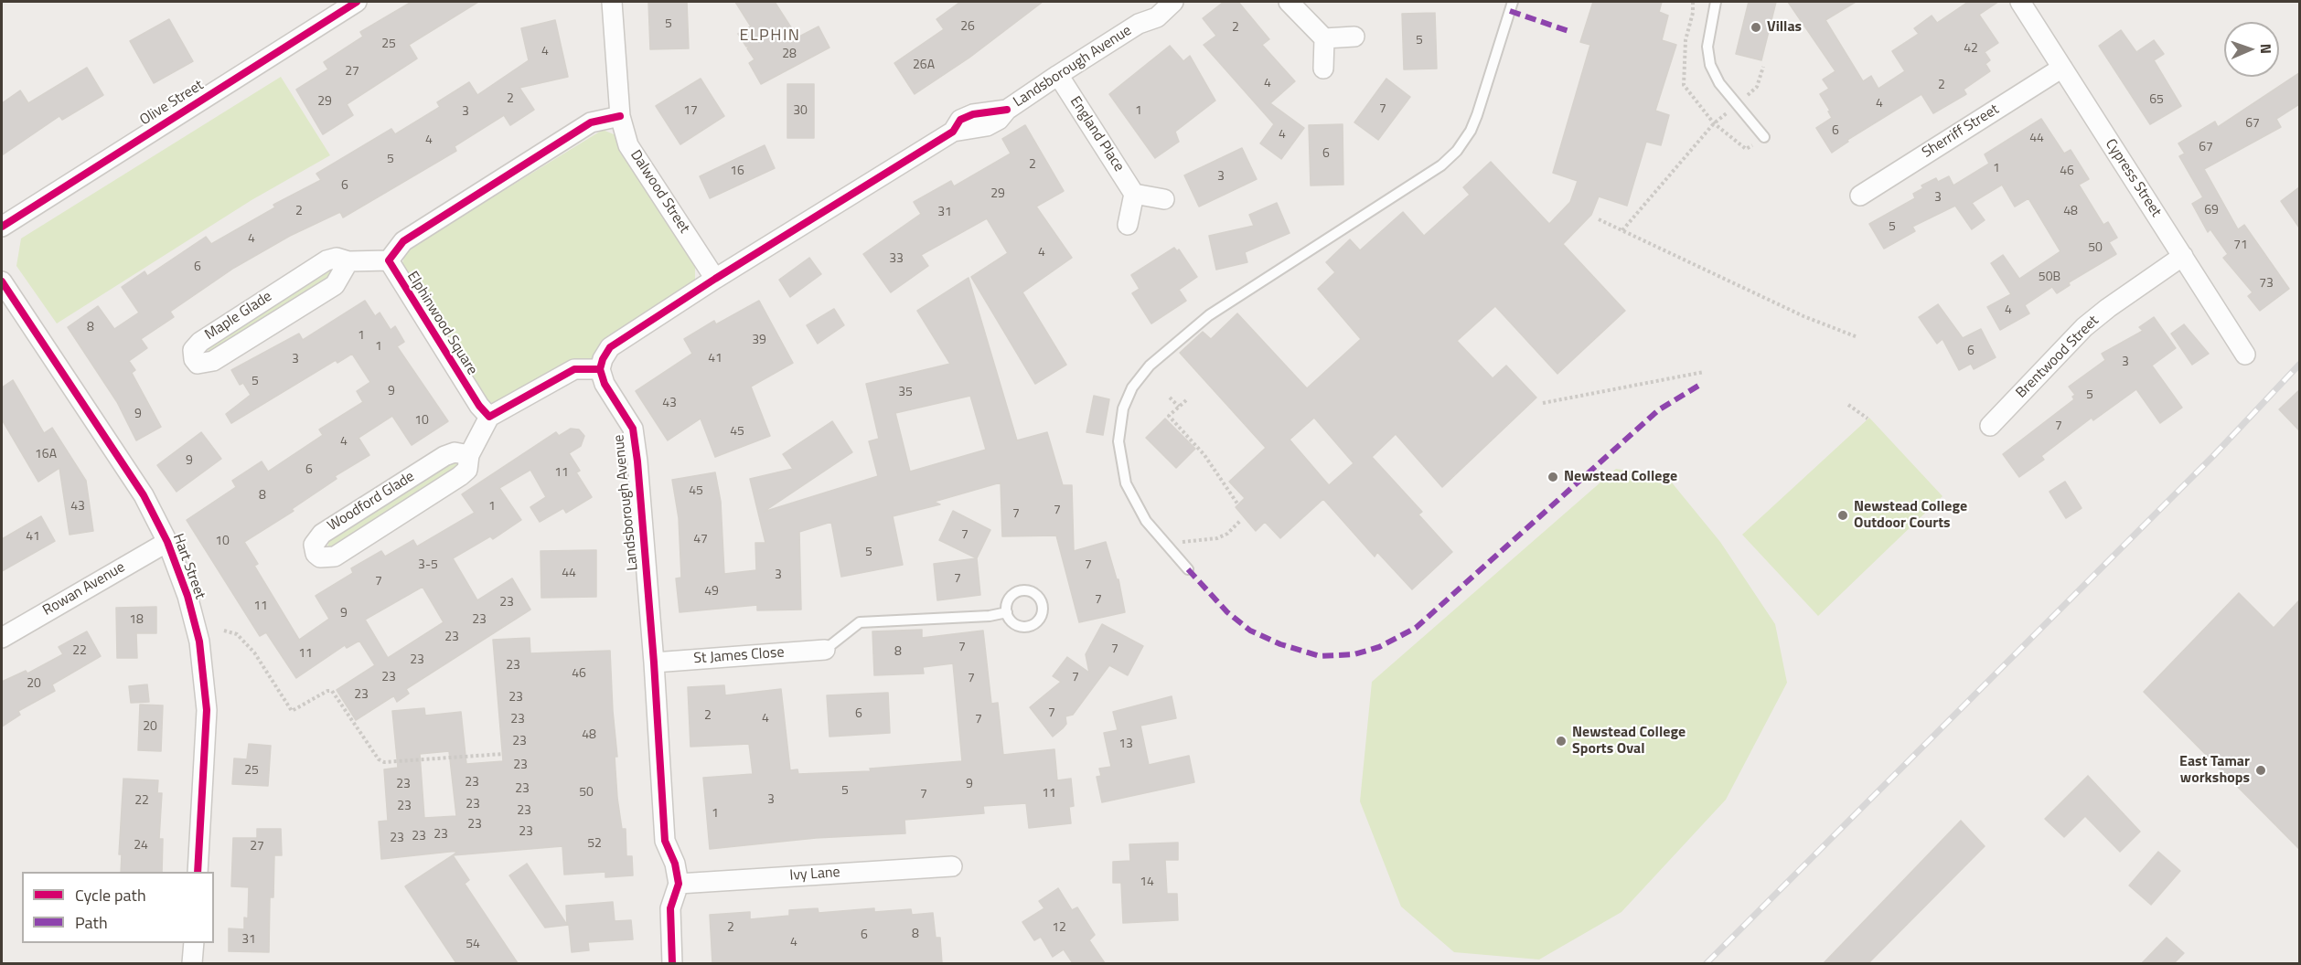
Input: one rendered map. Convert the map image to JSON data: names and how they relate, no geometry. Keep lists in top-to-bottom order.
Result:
{
  "streets": {
    "street": [
      "Landsborough Avenue",
      "Olive Street",
      "Sherriff Street",
      "England Place",
      "Cypress Street",
      "Dalwood Street",
      "Maple Glade",
      "Elphinwood Square",
      "Brentwood Street",
      "Woodford Glade",
      "Hart Street",
      "Rowan Avenue",
      "St James Close",
      "Ivy Lane"
    ]
  },
  "crossings": [
    ["Landsborough Avenue", "England Place"],
    ["Landsborough Avenue", "Dalwood Street"],
    ["Landsborough Avenue", "St James Close"],
    ["Landsborough Avenue", "Ivy Lane"],
    ["Sherriff Street", "Cypress Street"],
    ["Cypress Street", "Brentwood Street"],
    ["Maple Glade", "Elphinwood Square"],
    ["Elphinwood Square", "Woodford Glade"],
    ["Hart Street", "Rowan Avenue"]
  ],
  "districts": ["ELPHIN"],
  "places": [
    "Villas",
    "Newstead College",
    "Newstead College Outdoor Courts",
    "Newstead College Sports Oval",
    "East Tamar workshops"
  ],
  "house_numbers": [
    "5",
    "26",
    "2",
    "5",
    "25",
    "42",
    "4",
    "28",
    "26A",
    "27",
    "4",
    "2",
    "2",
    "65",
    "29",
    "4",
    "7",
    "17",
    "30",
    "1",
    "3",
    "67",
    "6",
    "4",
    "44",
    "4",
    "67",
    "6",
    "5",
    "2",
    "1",
    "16",
    "46",
    "3",
    "6",
    "29",
    "3",
    "69",
    "2",
    "48",
    "31",
    "5",
    "4",
    "71",
    "50",
    "4",
    "33",
    "6",
    "50B",
    "73",
    "4",
    "8",
    "1",
    "39",
    "1",
    "6",
    "41",
    "3",
    "3",
    "5",
    "9",
    "35",
    "5",
    "43",
    "9",
    "10",
    "7",
    "45",
    "4",
    "16A",
    "9",
    "6",
    "11",
    "45",
    "8",
    "43",
    "1",
    "7",
    "7",
    "7",
    "41",
    "47",
    "10",
    "5",
    "3-5",
    "7",
    "44",
    "3",
    "7",
    "7",
    "49",
    "7",
    "23",
    "11",
    "9",
    "18",
    "23",
    "23",
    "7",
    "7",
    "22",
    "8",
    "11",
    "23",
    "23",
    "46",
    "23",
    "7",
    "7",
    "20",
    "23",
    "23",
    "7",
    "6",
    "2",
    "4",
    "23",
    "7",
    "20",
    "48",
    "23",
    "13",
    "23",
    "25",
    "23",
    "23",
    "9",
    "23",
    "5",
    "50",
    "11",
    "7",
    "3",
    "22",
    "23",
    "23",
    "23",
    "1",
    "23",
    "23",
    "23",
    "23",
    "23",
    "52",
    "24",
    "27",
    "14",
    "2",
    "12",
    "8",
    "6",
    "31",
    "4",
    "54"
  ],
  "legend": ["Cycle path", "Path"],
  "north": "right"
}
